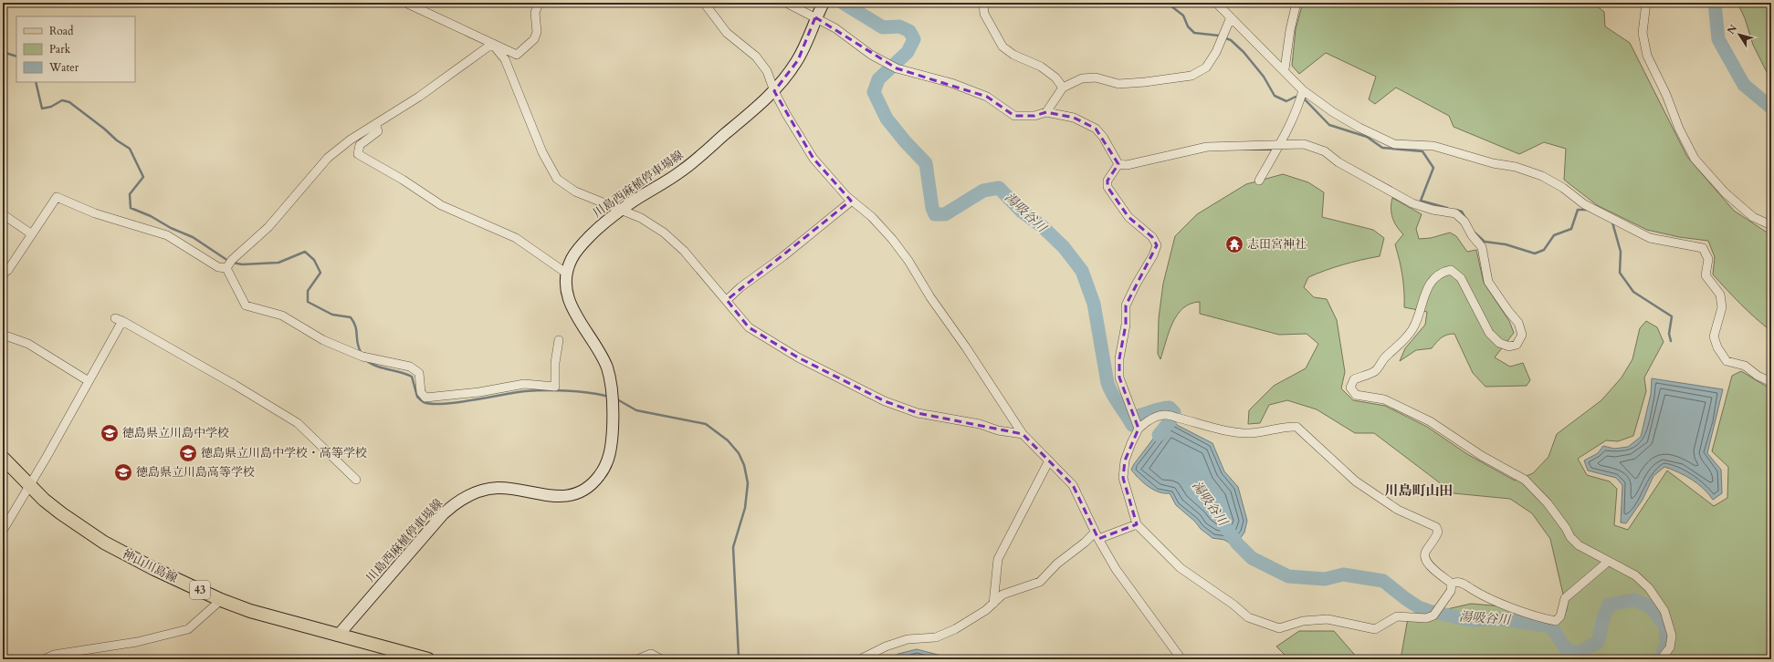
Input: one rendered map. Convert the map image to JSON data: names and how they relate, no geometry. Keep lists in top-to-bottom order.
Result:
{
  "streets": {
    "main road": ["川島西麻植停車場線", "神山川島線", "43"]
  },
  "crossings": [
    ["川島西麻植停車場線", "神山川島線"]
  ],
  "districts": ["川島町山田"],
  "water": ["湯吸谷川"],
  "places": {
    "temple": ["志田宮神社"],
    "school or university": ["徳島県立川島中学校", "徳島県立川島中学校・高等学校", "徳島県立川島高等学校"]
  },
  "legend": ["Road", "Park", "Water"],
  "north": "top left"
}
